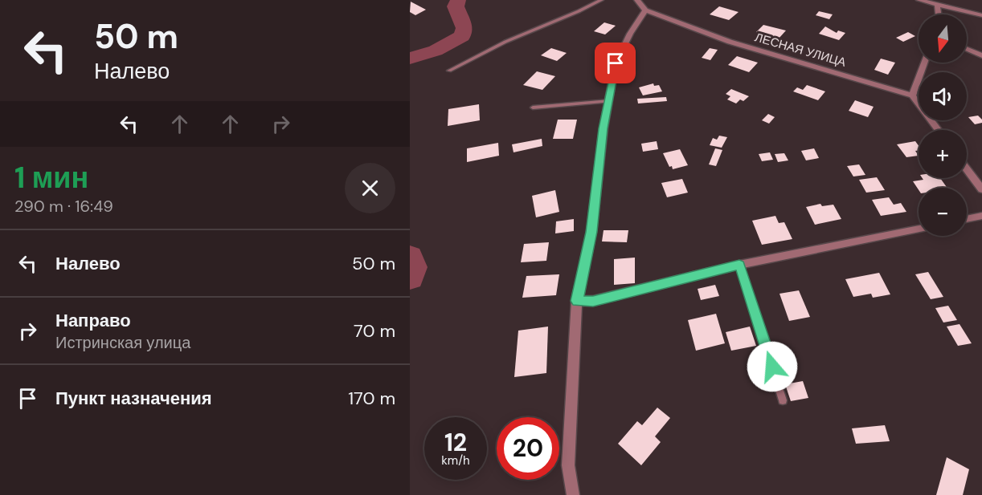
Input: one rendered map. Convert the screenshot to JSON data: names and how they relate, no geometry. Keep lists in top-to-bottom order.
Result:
{
  "streets": {
    "street": ["ЛЕСНАЯ УЛИЦА"]
  },
  "north": "bottom",
  "page": {
    "turn": ["50 m", "Налево"],
    "map_buttons": ["+", "−"],
    "heading": ["1 мин", "290 m · 16:49"],
    "list": [
      {
        "name": "Налево",
        "value": "50 m"
      },
      {
        "name": "Направо",
        "note": "Истринская улица",
        "value": "70 m"
      },
      {
        "name": "Пункт назначения",
        "value": "170 m"
      }
    ],
    "speed": "12 km/h",
    "limit": "20"
  }
}
